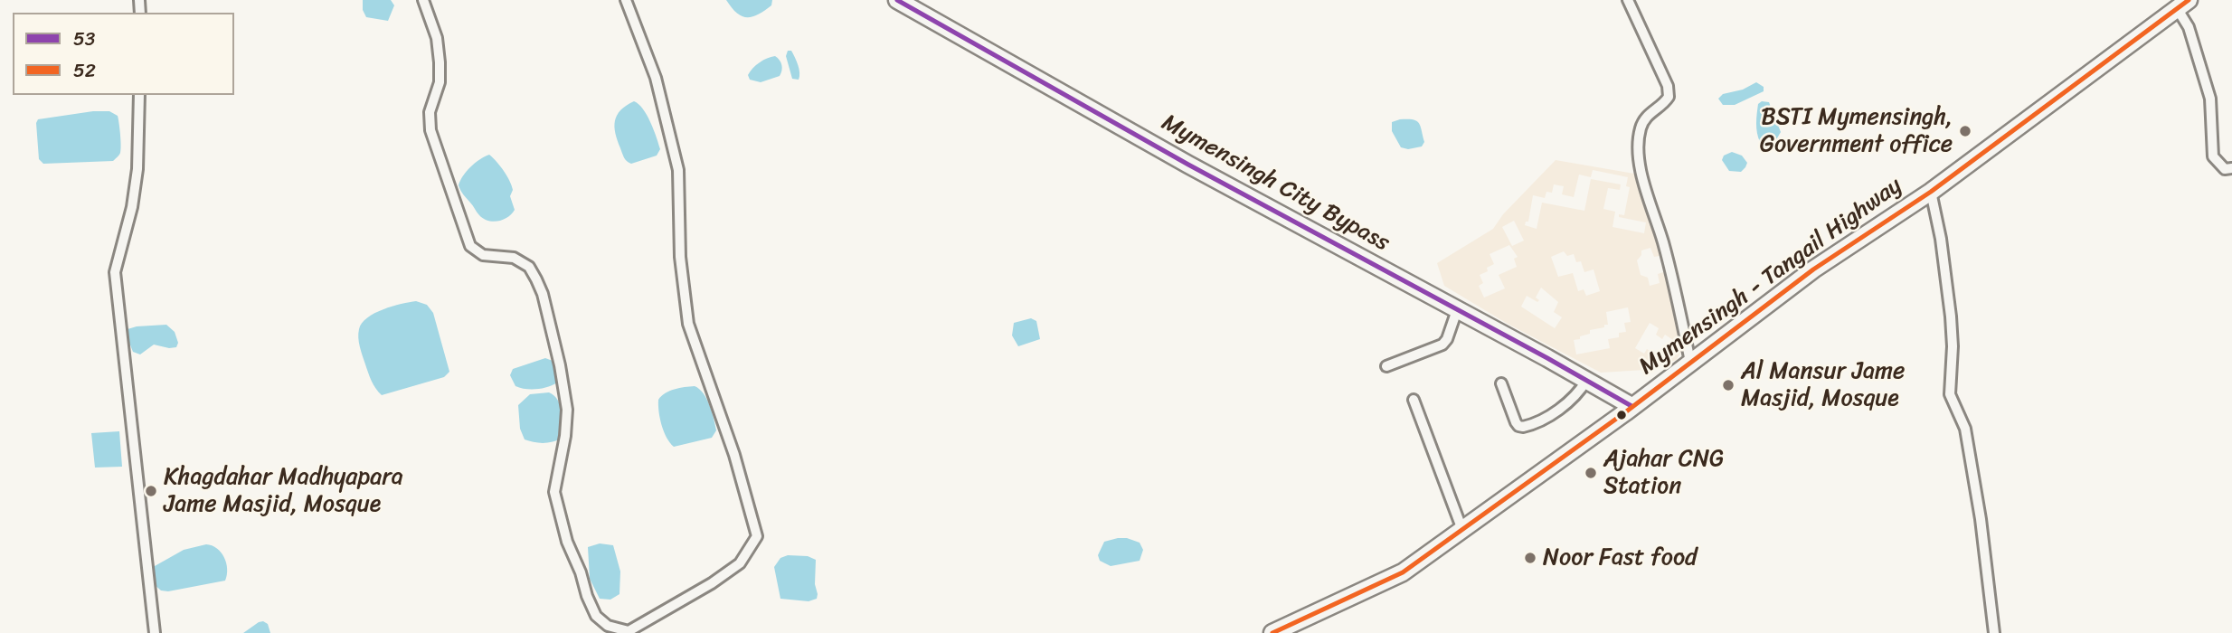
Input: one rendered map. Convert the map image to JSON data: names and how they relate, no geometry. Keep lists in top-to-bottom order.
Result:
{
  "streets": {
    "highway": ["Mymensingh City Bypass", "Mymensingh - Tangail Highway"]
  },
  "crossings": [
    ["Mymensingh City Bypass", "Mymensingh - Tangail Highway"]
  ],
  "places": [
    "BSTI Mymensingh, Government office",
    "Al Mansur Jame Masjid, Mosque",
    "Ajahar CNG Station",
    "Khagdahar Madhyapara Jame Masjid, Mosque",
    "Noor Fast food"
  ],
  "lines": ["transit line 53", "transit line 52"],
  "legend": ["53", "52"]
}
